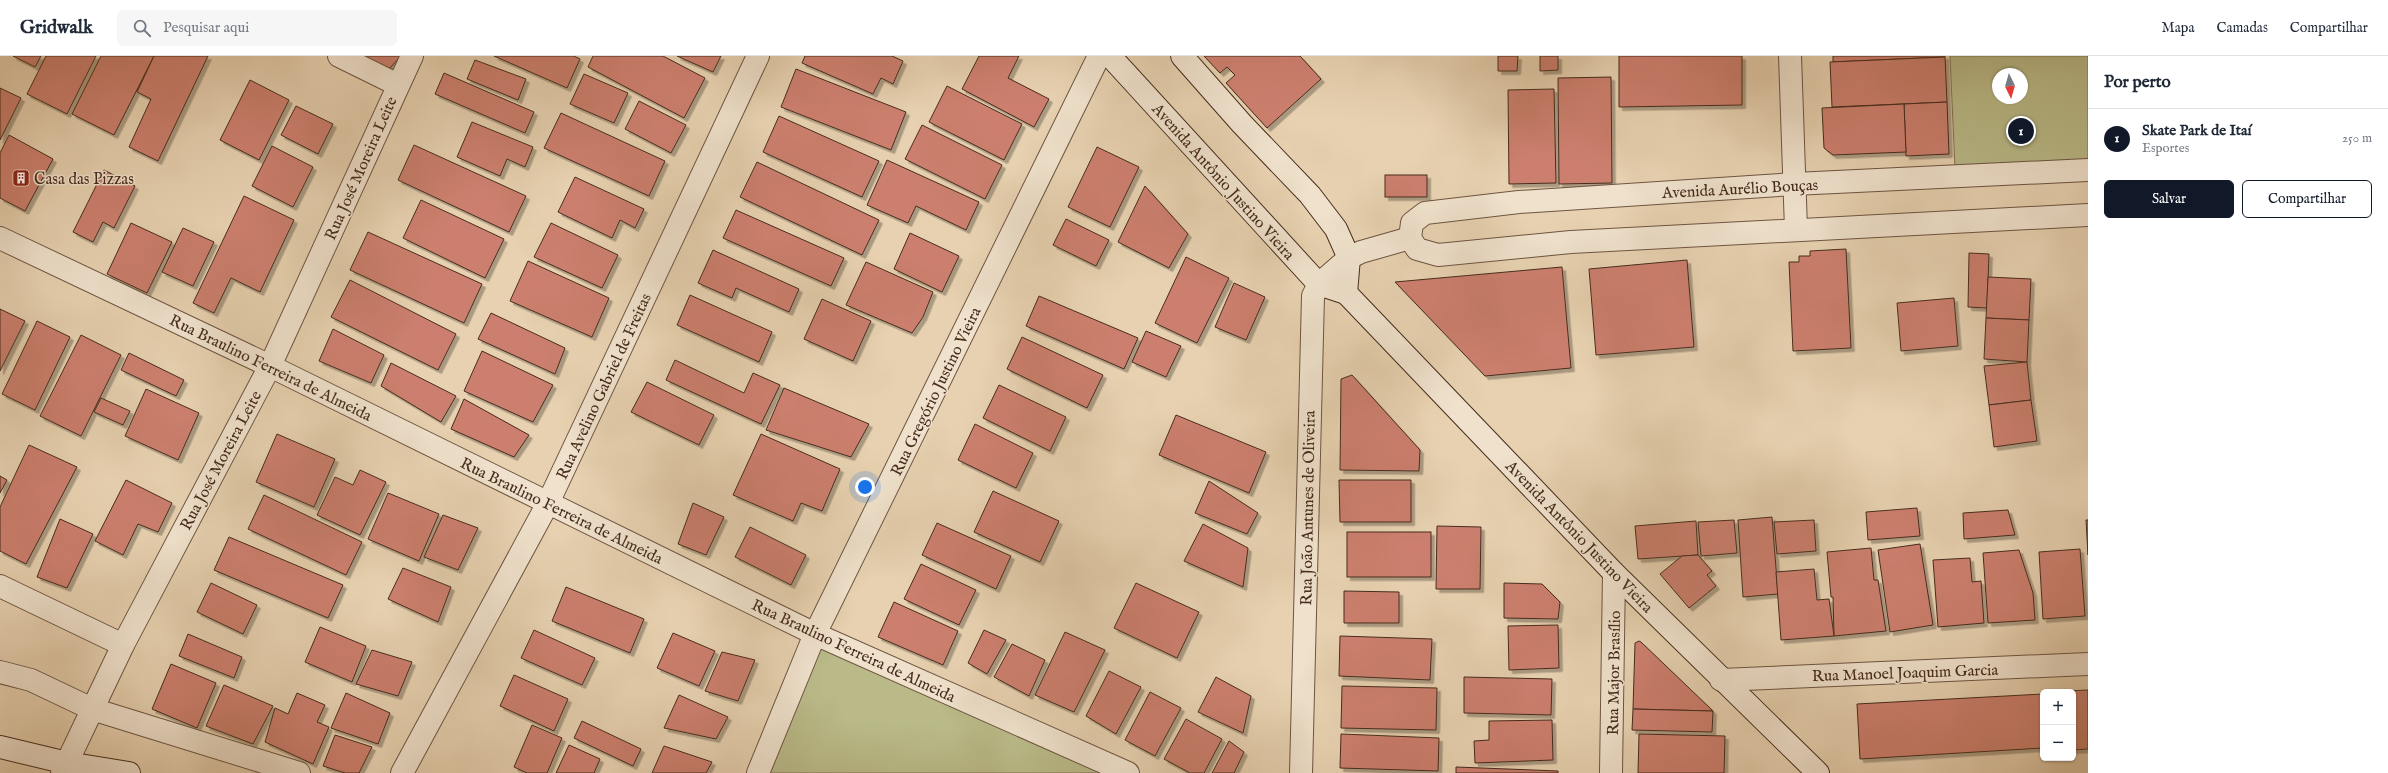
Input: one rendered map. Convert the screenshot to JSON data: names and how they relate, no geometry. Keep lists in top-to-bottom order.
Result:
{
  "streets": {
    "street": [
      "Rua José Moreira Leite",
      "Avenida Antônio Justino Vieira",
      "Avenida Aurélio Bouças",
      "Rua Braulino Ferreira de Almeida",
      "Rua Avelino Gabriel de Freitas",
      "Rua Gregório Justino Vieira",
      "Rua João Antunes de Oliveira",
      "Rua Manoel Joaquim Garcia",
      "Rua Major Brasílio"
    ]
  },
  "crossings": [
    ["Rua José Moreira Leite", "Rua Braulino Ferreira de Almeida"],
    ["Avenida Antônio Justino Vieira", "Rua João Antunes de Oliveira"],
    ["Avenida Antônio Justino Vieira", "Rua Manoel Joaquim Garcia"],
    ["Avenida Antônio Justino Vieira", "Rua Major Brasílio"],
    ["Rua Braulino Ferreira de Almeida", "Rua Avelino Gabriel de Freitas"],
    ["Rua Braulino Ferreira de Almeida", "Rua Gregório Justino Vieira"]
  ],
  "places": {
    "building": ["Casa das Pizzas"]
  },
  "north": "bottom",
  "page": {
    "header": "Gridwalk",
    "search": "Pesquisar aqui",
    "nav": ["Mapa", "Camadas", "Compartilhar"],
    "heading": "Por perto",
    "list": [
      {
        "mark": "1",
        "name": "Skate Park de Itaí",
        "note": "Esportes",
        "value": "250 m"
      }
    ],
    "pins": "1",
    "buttons": ["Salvar", "Compartilhar"],
    "map_buttons": ["+", "−"]
  }
}
